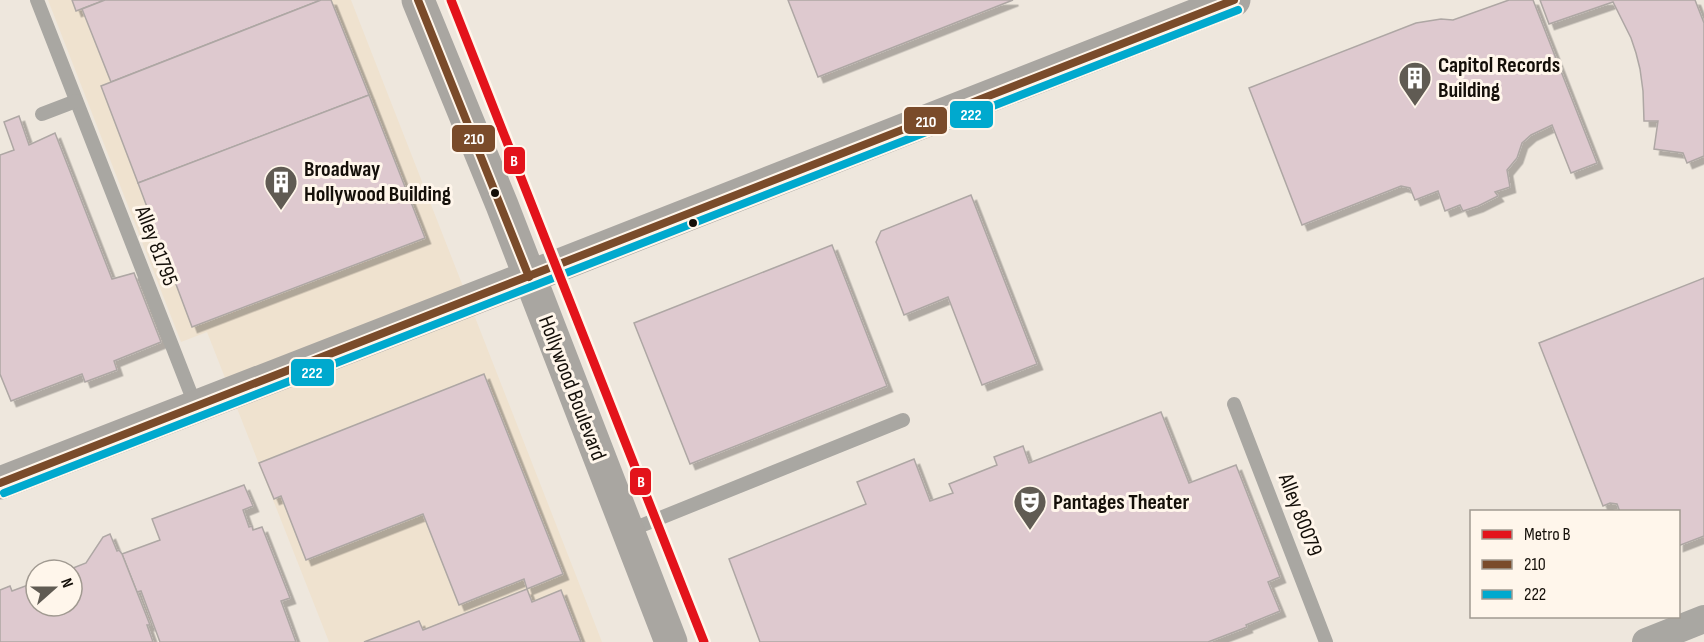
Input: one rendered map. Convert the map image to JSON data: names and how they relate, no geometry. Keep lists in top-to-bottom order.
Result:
{
  "streets": {
    "main road": ["Hollywood Boulevard"],
    "lane": ["Alley 81795", "Alley 80079"]
  },
  "places": {
    "building": ["Capitol Records Building", "Broadway Hollywood Building"],
    "theatre": ["Pantages Theater"]
  },
  "lines": ["metro line B", "transit line 210", "transit line 222"],
  "legend": ["Metro B", "210", "222"],
  "north": "right"
}
